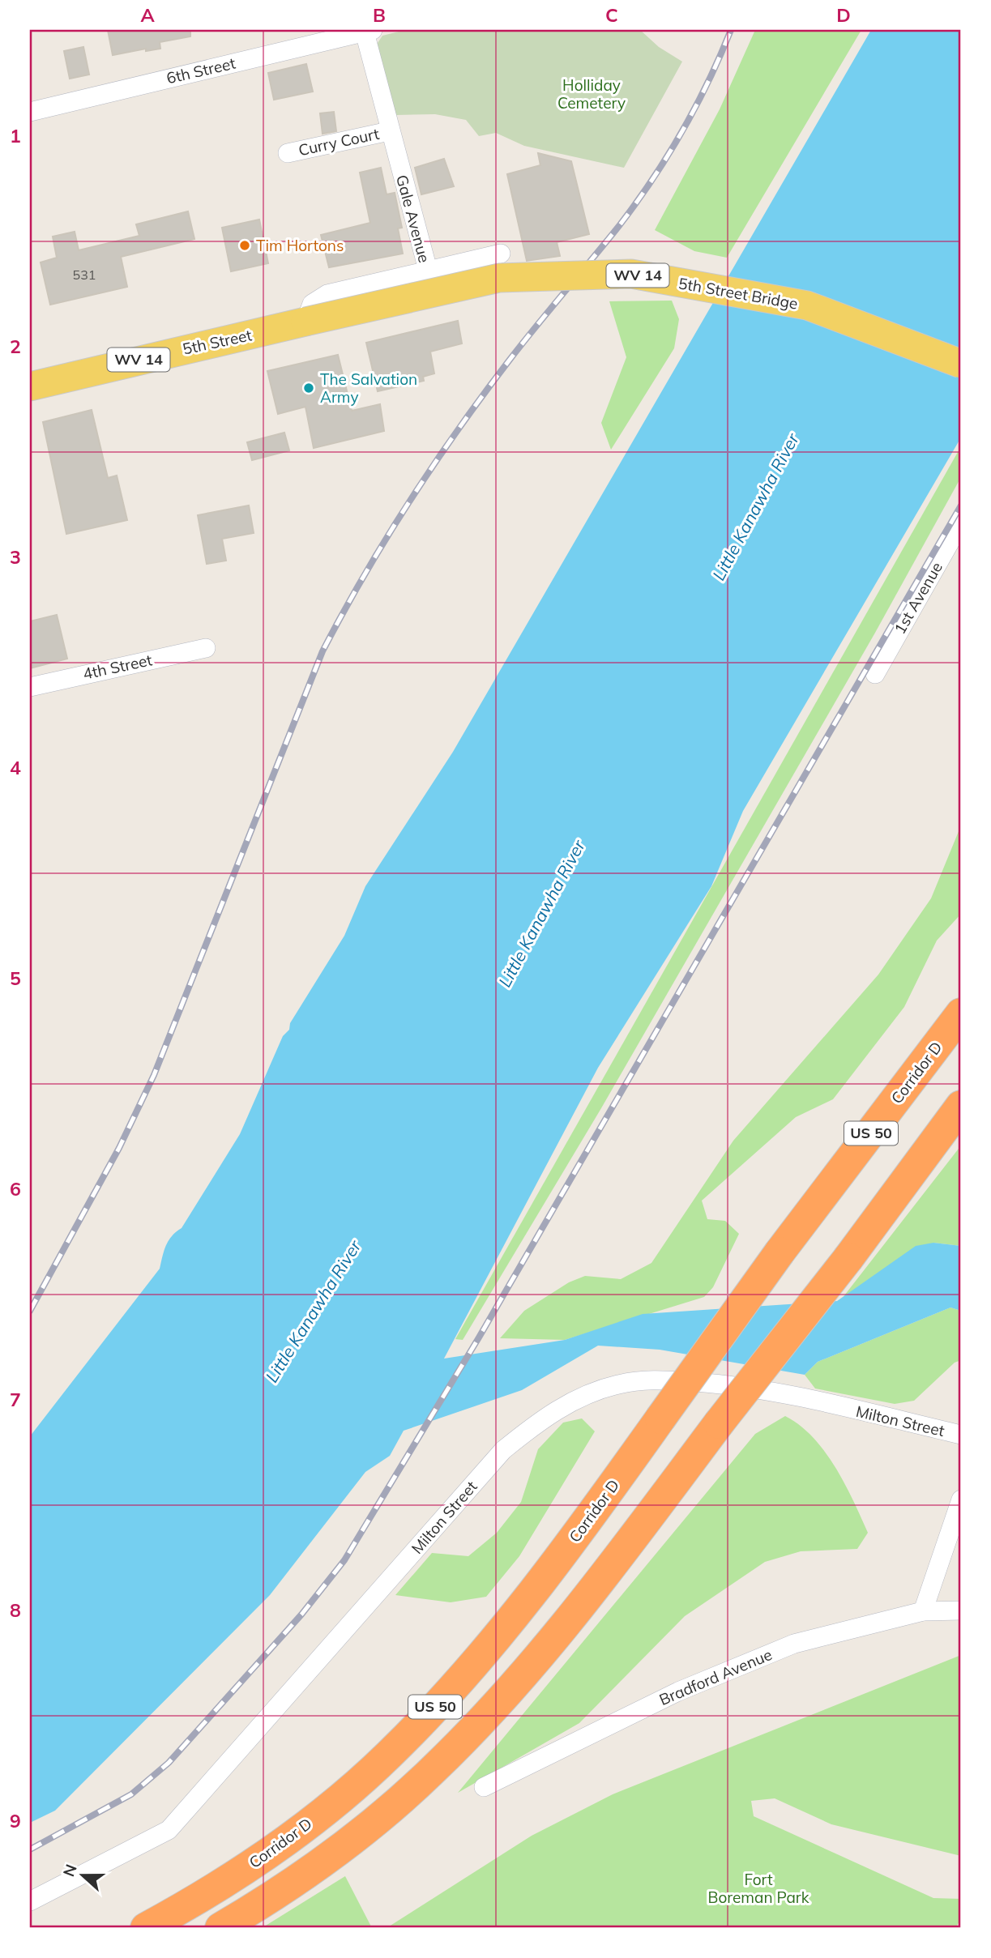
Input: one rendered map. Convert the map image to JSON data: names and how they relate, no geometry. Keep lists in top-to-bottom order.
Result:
{
  "streets": {
    "highway": ["Corridor D", "US 50"],
    "main road": ["WV 14", "5th Street Bridge", "5th Street"],
    "street": [
      "6th Street",
      "Curry Court",
      "Gale Avenue",
      "1st Avenue",
      "4th Street",
      "Milton Street",
      "Bradford Avenue"
    ]
  },
  "crossings": [
    ["6th Street", "Gale Avenue"],
    ["Curry Court", "Gale Avenue"],
    ["Gale Avenue", "5th Street Bridge"],
    ["Gale Avenue", "5th Street"],
    ["5th Street Bridge", "5th Street"]
  ],
  "water": ["Little Kanawha River"],
  "parks": ["Holliday Cemetery", "Fort Boreman Park"],
  "places": ["Tim Hortons", "The Salvation Army"],
  "house_numbers": ["531"],
  "north": "left",
  "grid": {
    "columns": [
      "A",
      "B",
      "C",
      "D"
    ],
    "rows": [
      "1",
      "2",
      "3",
      "4",
      "5",
      "6",
      "7",
      "8",
      "9"
    ]
  }
}
